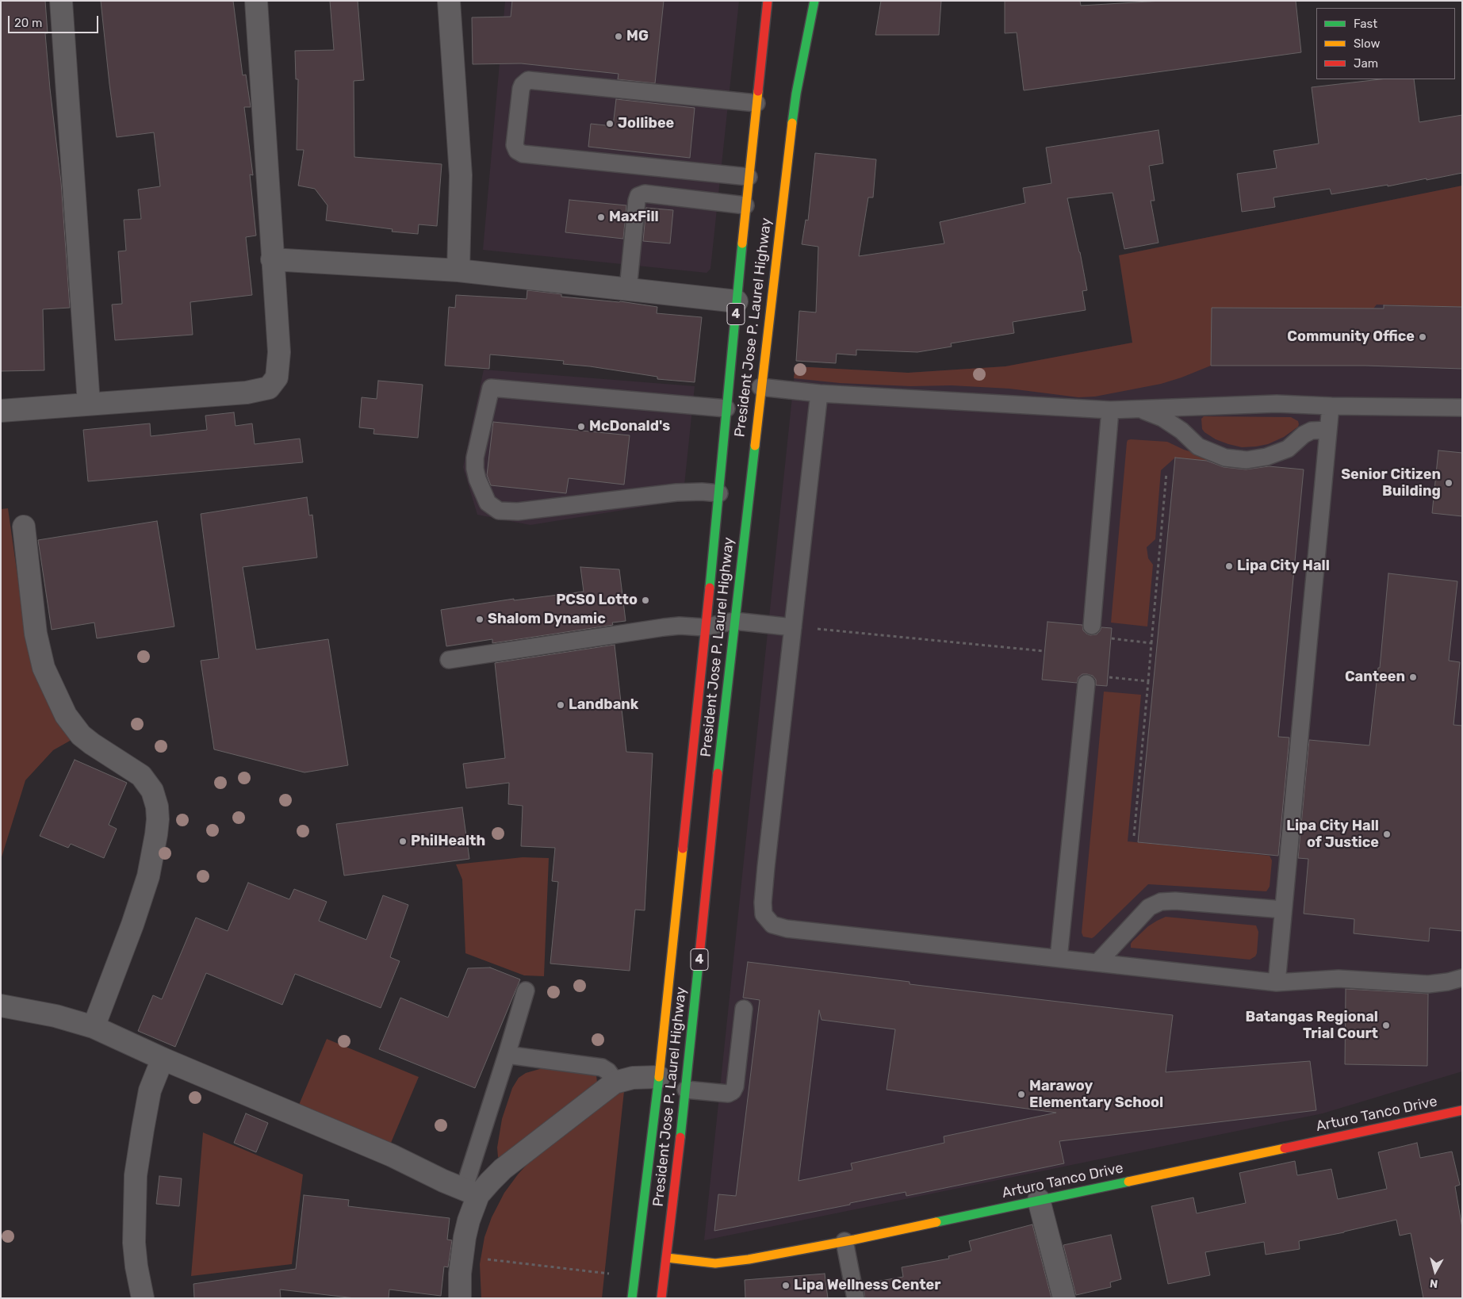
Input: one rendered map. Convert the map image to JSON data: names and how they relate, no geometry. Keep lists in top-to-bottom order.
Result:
{
  "streets": {
    "main road": ["4", "President Jose P. Laurel Highway", "Arturo Tanco Drive"]
  },
  "crossings": [
    ["President Jose P. Laurel Highway", "Arturo Tanco Drive"]
  ],
  "places": [
    "MG",
    "Jollibee",
    "MaxFill",
    "Community Office",
    "McDonald's",
    "Senior Citizen Building",
    "Lipa City Hall",
    "PCSO Lotto",
    "Shalom Dynamic",
    "Canteen",
    "Landbank",
    "Lipa City Hall of Justice",
    "PhilHealth",
    "Batangas Regional Trial Court",
    "Marawoy Elementary School",
    "Lipa Wellness Center"
  ],
  "legend": ["Fast", "Slow", "Jam"],
  "scale_bar": "20 m",
  "north": "bottom"
}
